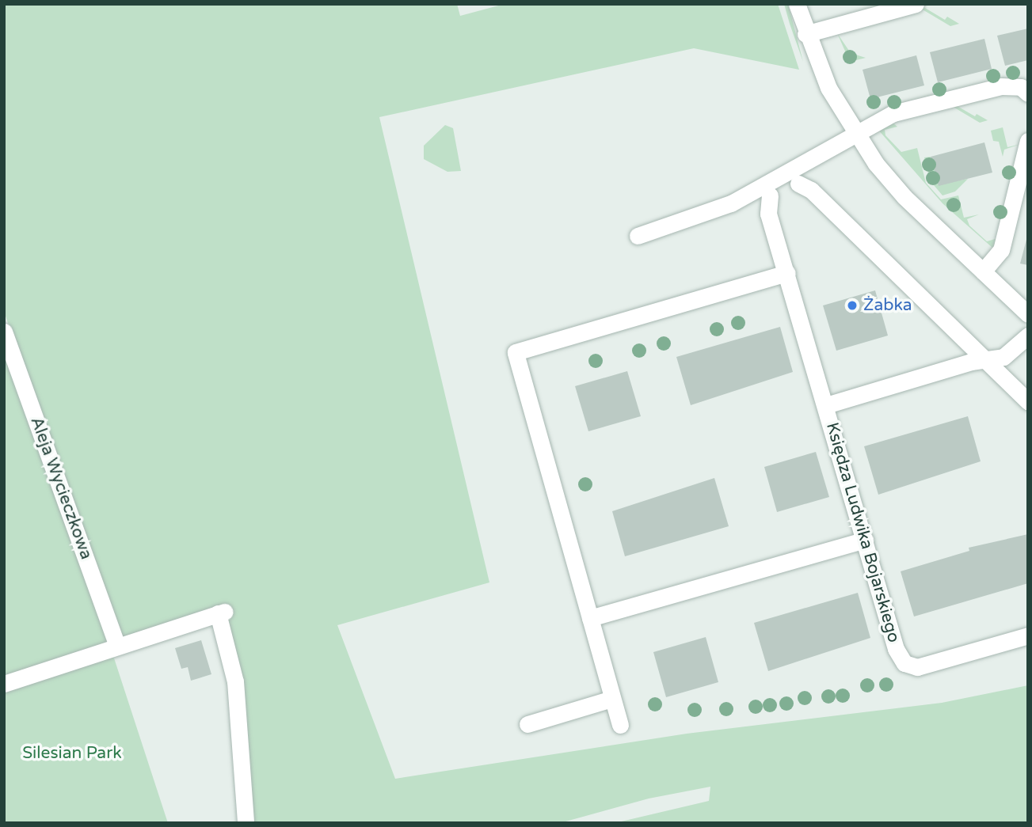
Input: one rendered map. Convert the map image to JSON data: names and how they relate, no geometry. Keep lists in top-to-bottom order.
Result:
{
  "streets": {
    "street": ["Aleja Wycieczkowa", "Księdza Ludwika Bojarskiego"]
  },
  "parks": ["Silesian Park"],
  "places": ["Żabka"]
}
